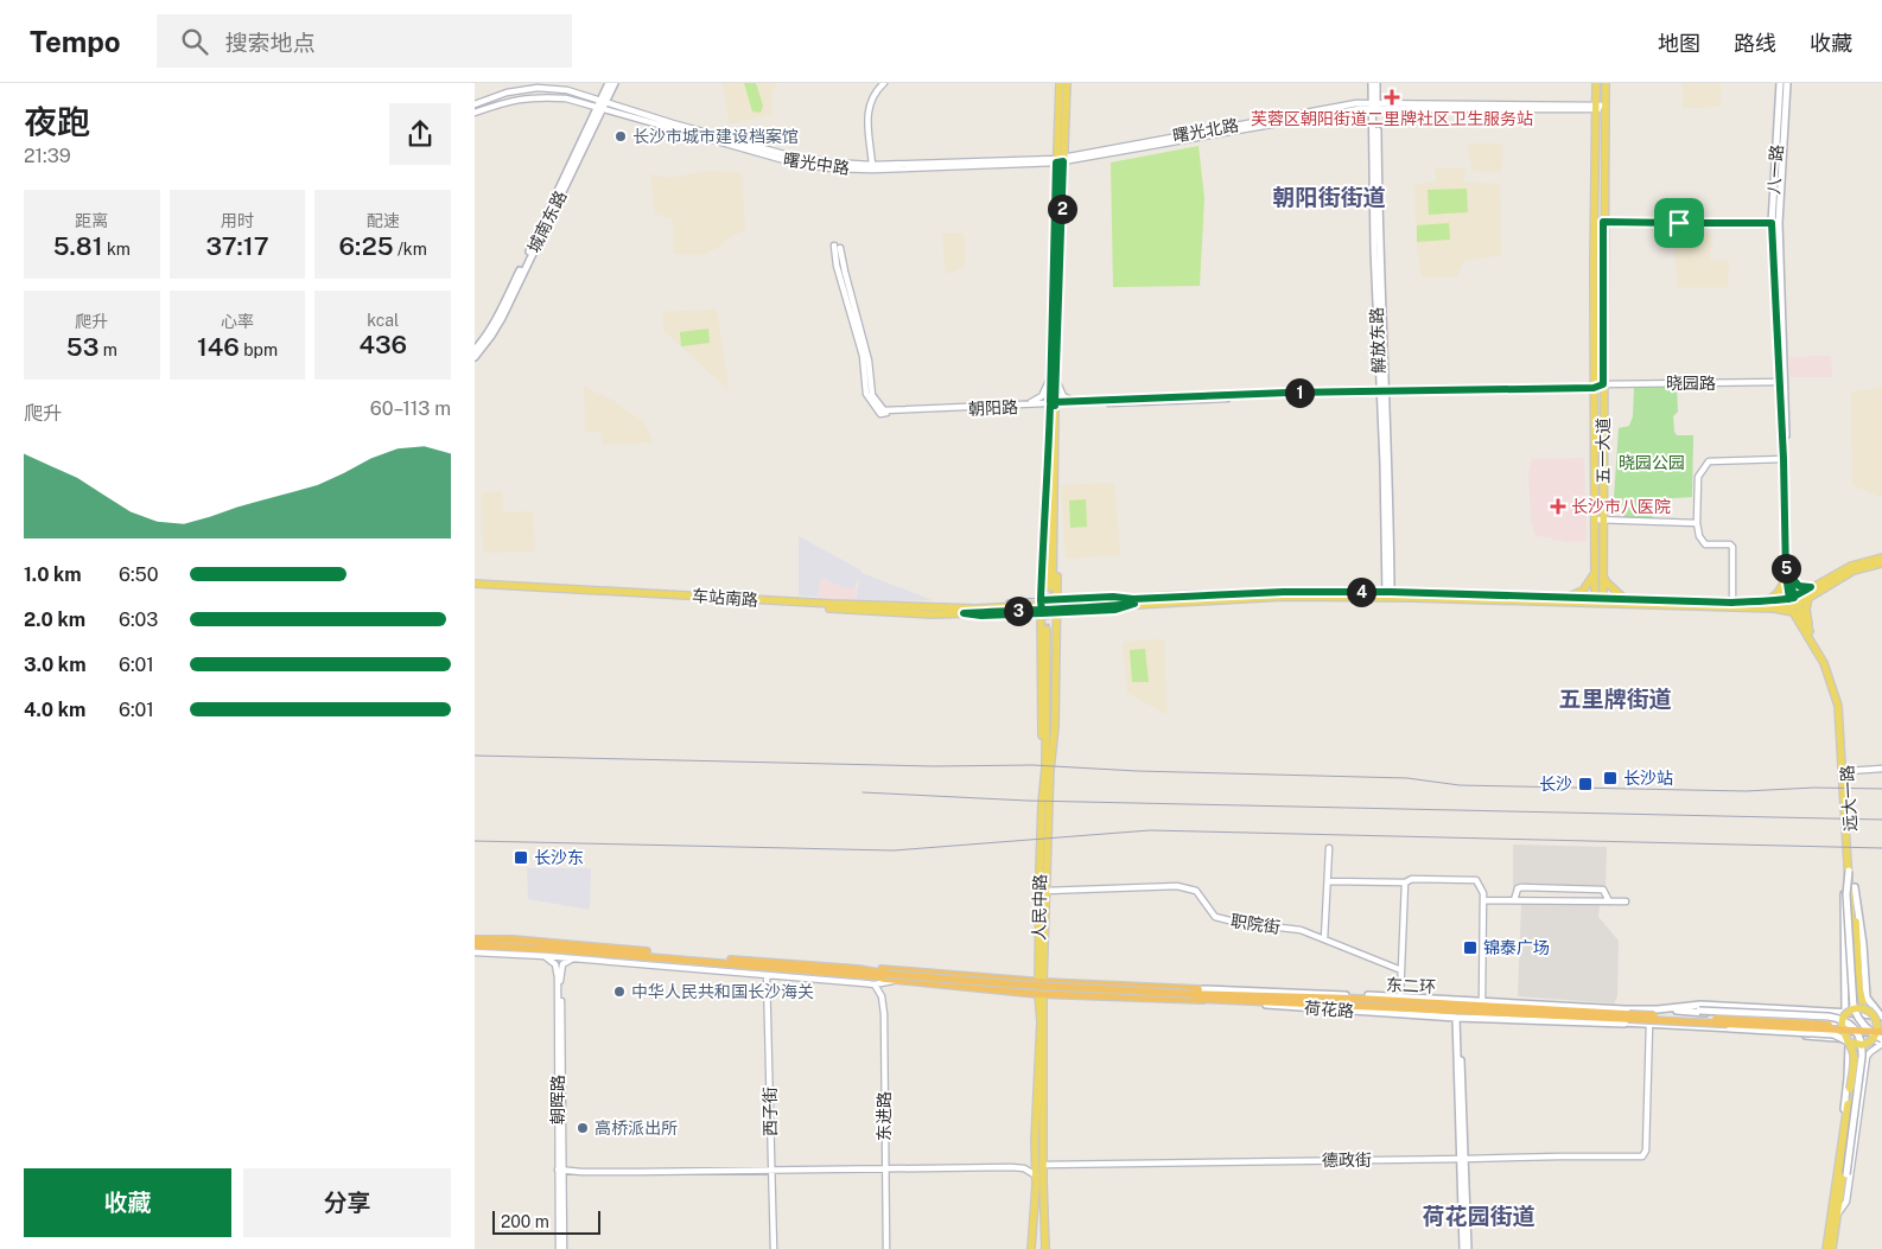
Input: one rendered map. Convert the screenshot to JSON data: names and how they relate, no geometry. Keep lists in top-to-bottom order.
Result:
{
  "streets": {
    "highway": ["东二环"],
    "main road": [
      "八一路",
      "城南东路",
      "解放东路",
      "五一大道",
      "车站南路",
      "远大一路",
      "人民中路",
      "荷花路"
    ],
    "street": [
      "曙光北路",
      "曙光中路",
      "晓园路",
      "朝阳路",
      "职院街",
      "朝晖路",
      "西子街",
      "东进路",
      "德政街"
    ]
  },
  "crossings": [
    ["曙光北路", "曙光中路"],
    ["曙光北路", "解放东路"],
    ["曙光北路", "五一大道"],
    ["曙光中路", "城南东路"],
    ["八一路", "晓园路"],
    ["八一路", "远大一路"],
    ["解放东路", "朝阳路"],
    ["解放东路", "车站南路"],
    ["晓园路", "朝阳路"],
    ["晓园路", "五一大道"],
    ["朝阳路", "五一大道"],
    ["人民中路", "职院街"],
    ["人民中路", "德政街"],
    ["东二环", "荷花路"]
  ],
  "districts": ["朝阳街街道", "五里牌街道", "荷花园街道"],
  "parks": ["晓园公园"],
  "places": {
    "health": ["芙蓉区朝阳街道二里牌社区卫生服务站", "长沙市八医院"],
    "other": ["长沙市城市建设档案馆", "中华人民共和国长沙海关", "高桥派出所"],
    "transit": [
      "长沙站",
      "长沙",
      "长沙东",
      "锦泰广场"
    ]
  },
  "scale_bar": "200 m",
  "page": {
    "header": "Tempo",
    "search": "搜索地点",
    "nav": ["地图", "路线", "收藏"],
    "heading": ["夜跑", "21:39"],
    "stats": [
      ["距离", "5.81 km"],
      ["用时", "37:17"],
      ["配速", "6:25 /km"],
      ["爬升", "53 m"],
      ["心率", "146 bpm"],
      ["kcal", "436"]
    ],
    "pins": [
      "2",
      "1",
      "5",
      "4",
      "3"
    ],
    "chart": ["爬升", "60–113 m"],
    "list": [
      {
        "name": "1.0 km",
        "note": "6:50"
      },
      {
        "name": "2.0 km",
        "note": "6:03"
      },
      {
        "name": "3.0 km",
        "note": "6:01"
      },
      {
        "name": "4.0 km",
        "note": "6:01"
      }
    ],
    "buttons": ["收藏", "分享"],
    "scale": "200 m"
  }
}
